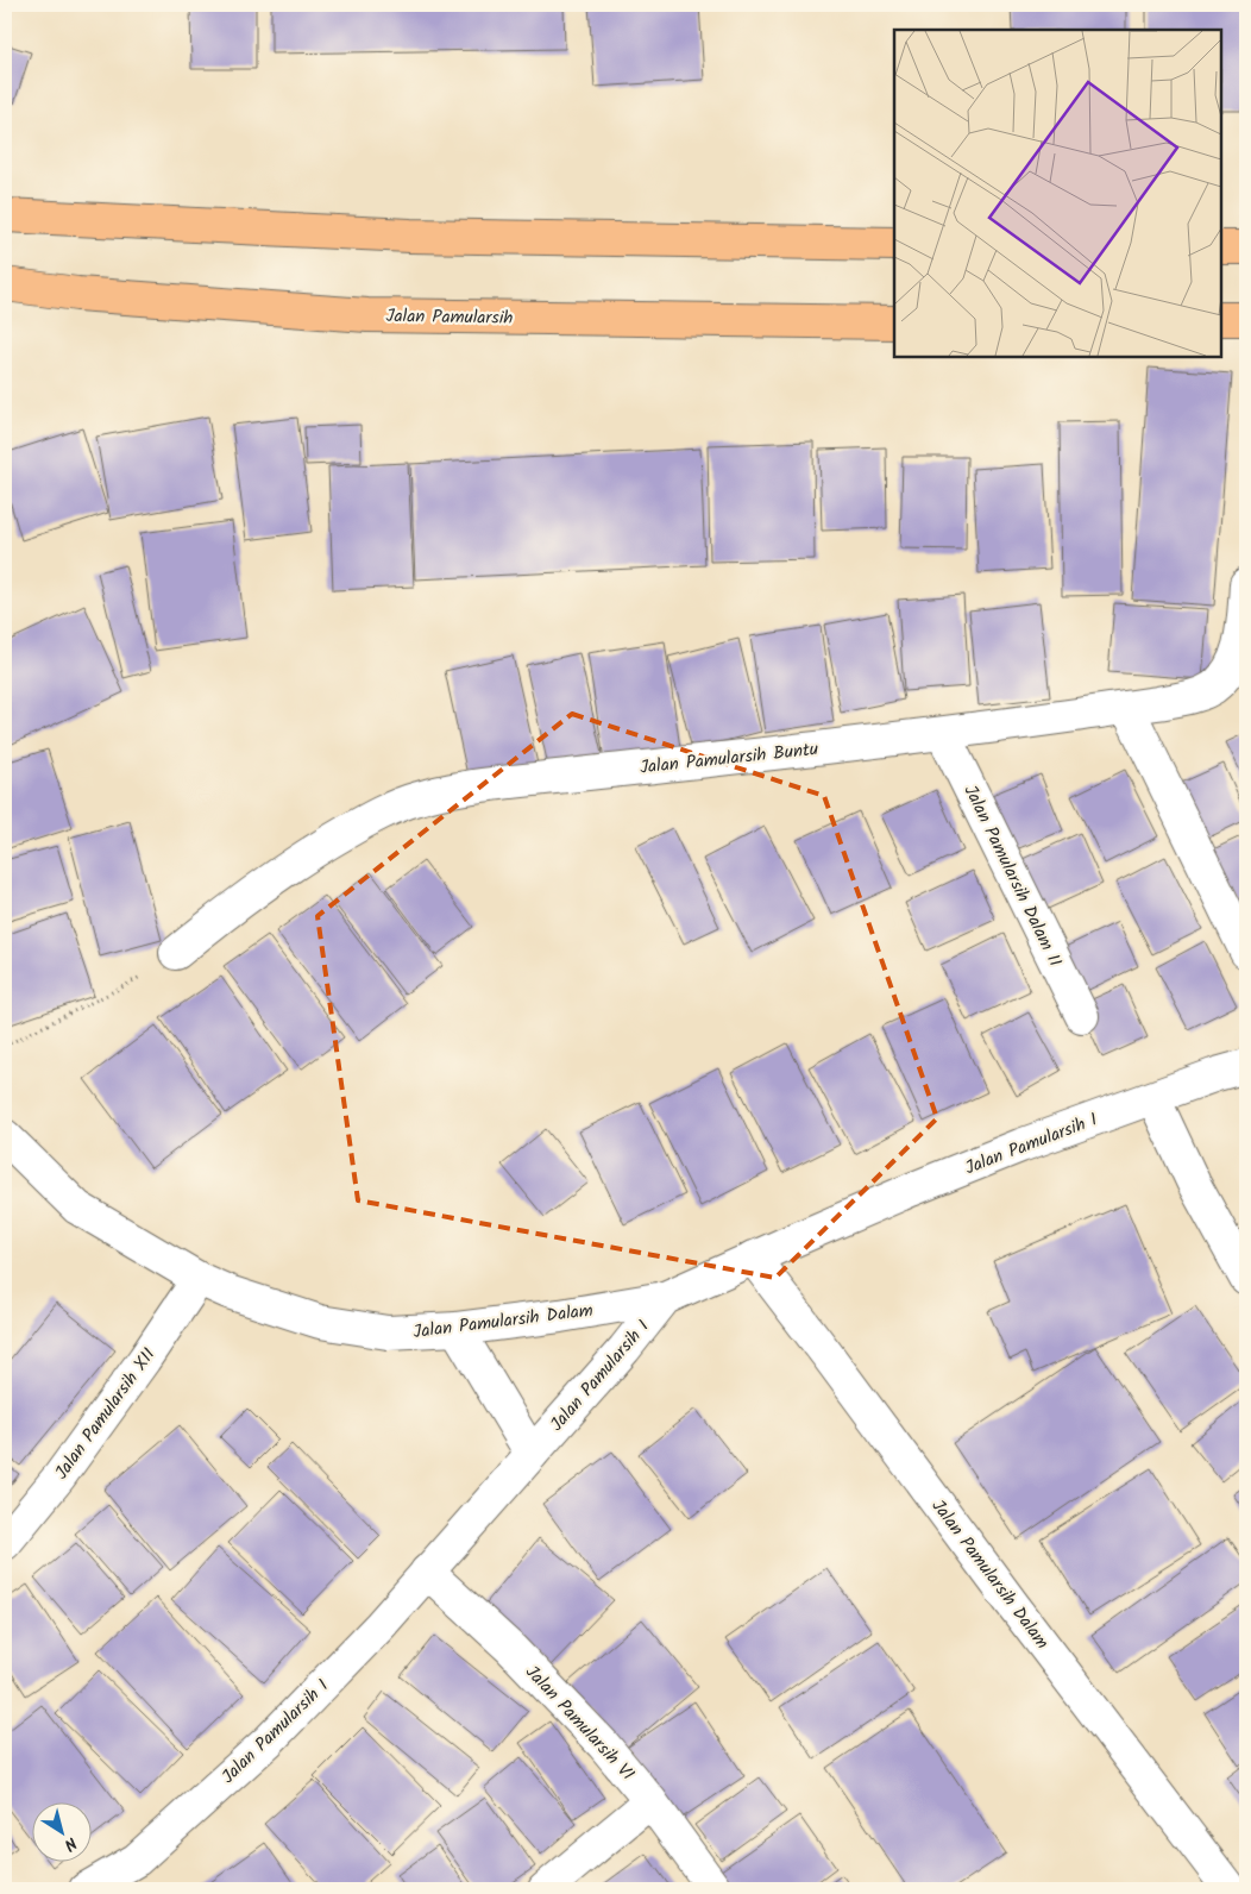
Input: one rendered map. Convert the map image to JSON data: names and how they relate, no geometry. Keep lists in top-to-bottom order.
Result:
{
  "streets": {
    "highway": ["Jalan Pamularsih"],
    "street": [
      "Jalan Pamularsih Buntu",
      "Jalan Pamularsih Dalam II",
      "Jalan Pamularsih I",
      "Jalan Pamularsih Dalam",
      "Jalan Pamularsih XII",
      "Jalan Pamularsih VI"
    ]
  },
  "crossings": [
    ["Jalan Pamularsih Buntu", "Jalan Pamularsih Dalam II"],
    ["Jalan Pamularsih I", "Jalan Pamularsih Dalam"],
    ["Jalan Pamularsih I", "Jalan Pamularsih VI"],
    ["Jalan Pamularsih Dalam", "Jalan Pamularsih XII"]
  ],
  "north": "bottom right"
}
